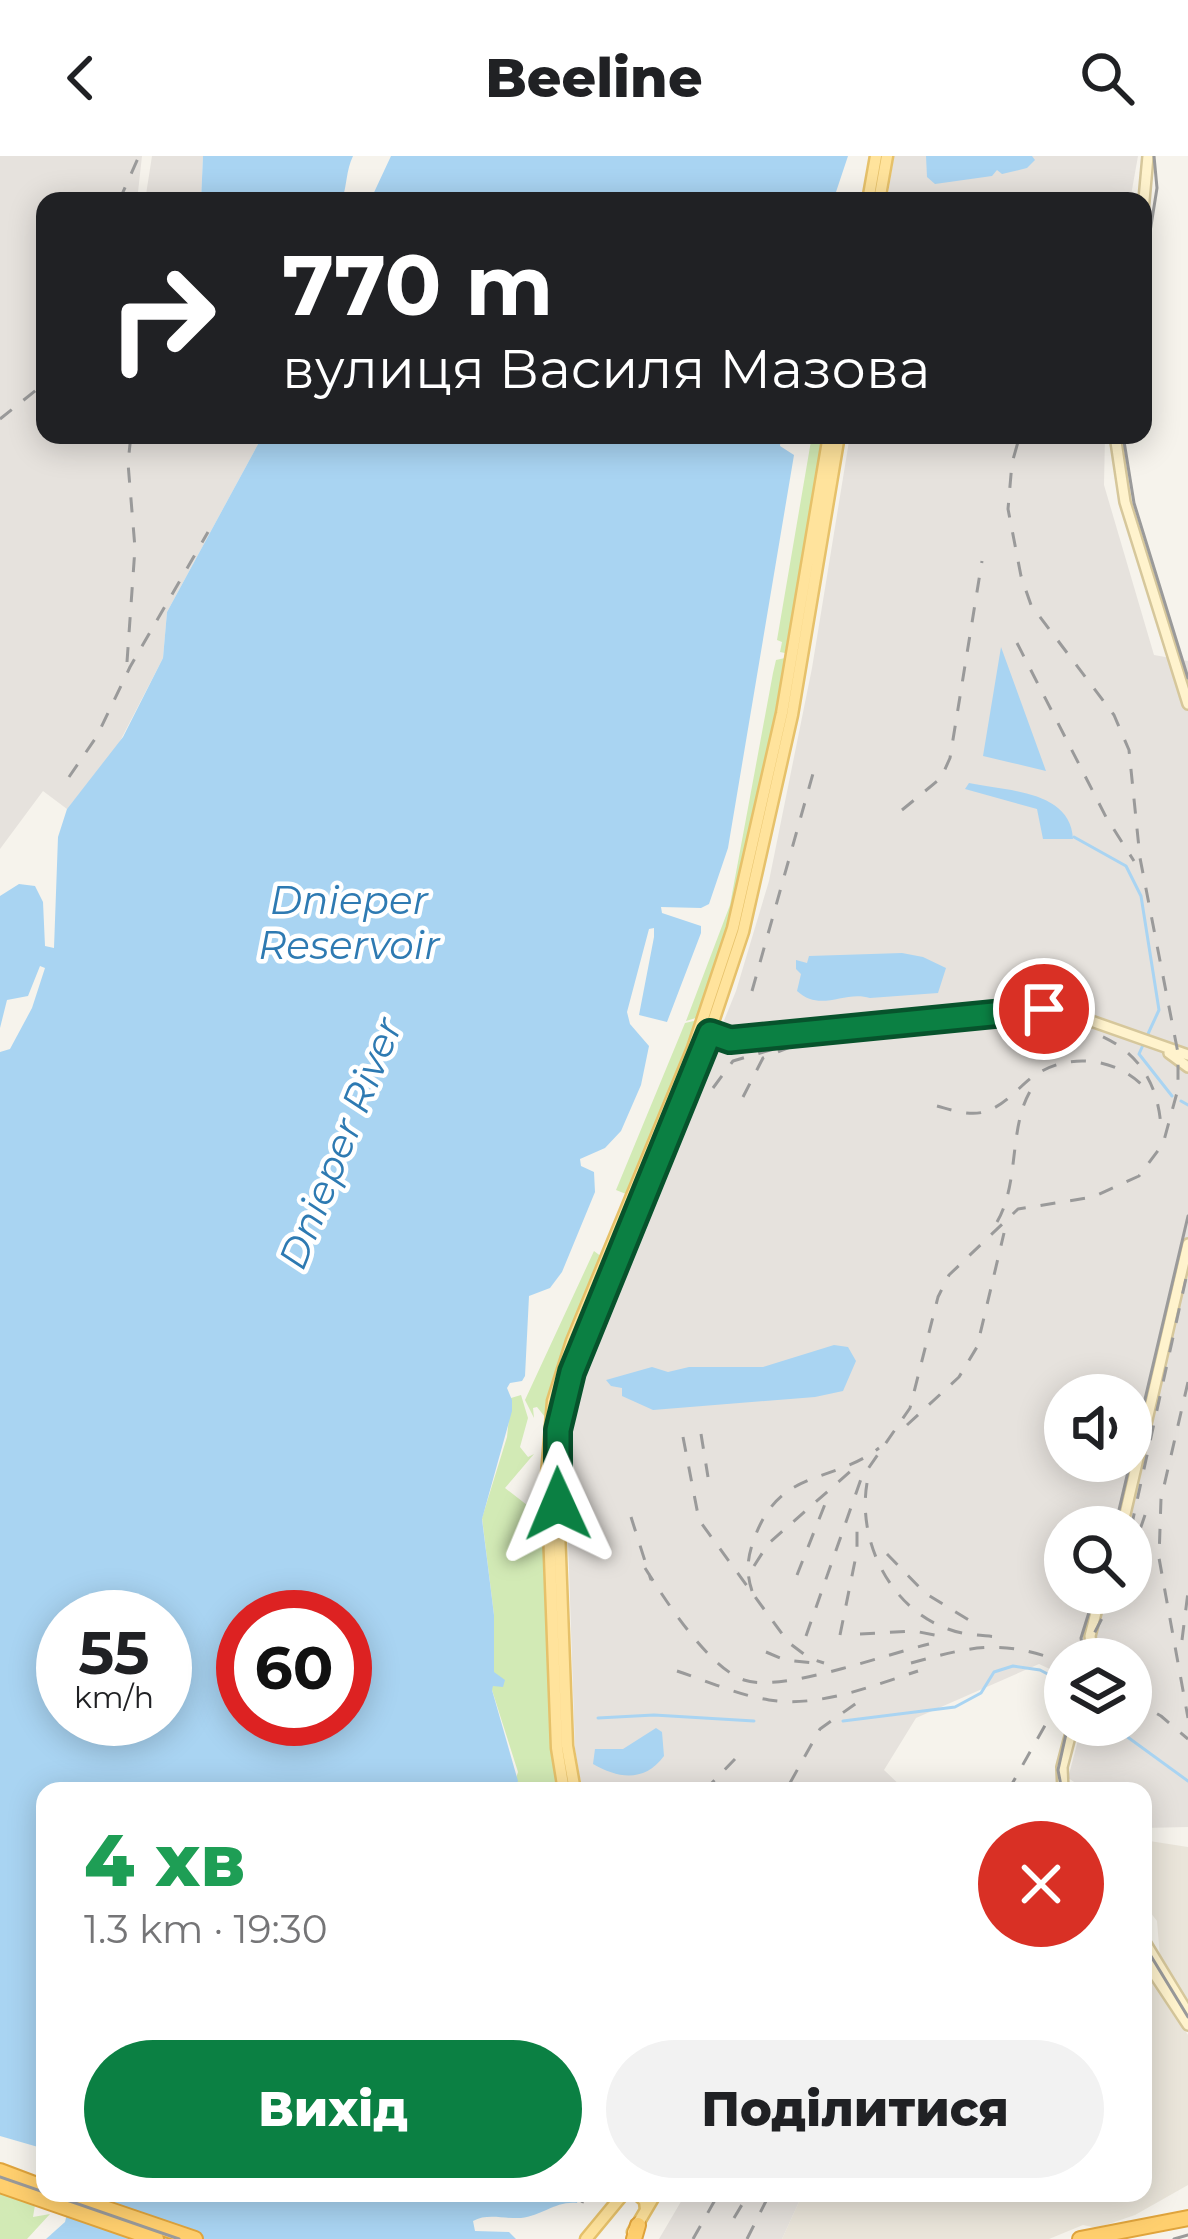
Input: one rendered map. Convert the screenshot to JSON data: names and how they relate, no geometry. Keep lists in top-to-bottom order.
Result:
{
  "water": ["Dnieper Reservoir", "Dnieper River"],
  "page": {
    "header": "Beeline",
    "turn": ["770 m", "вулиця Василя Мазова"],
    "speed": "55 km/h",
    "limit": "60",
    "heading": ["4 хв", "1.3 km · 19:30"],
    "buttons": ["Вихід", "Поділитися"]
  }
}
